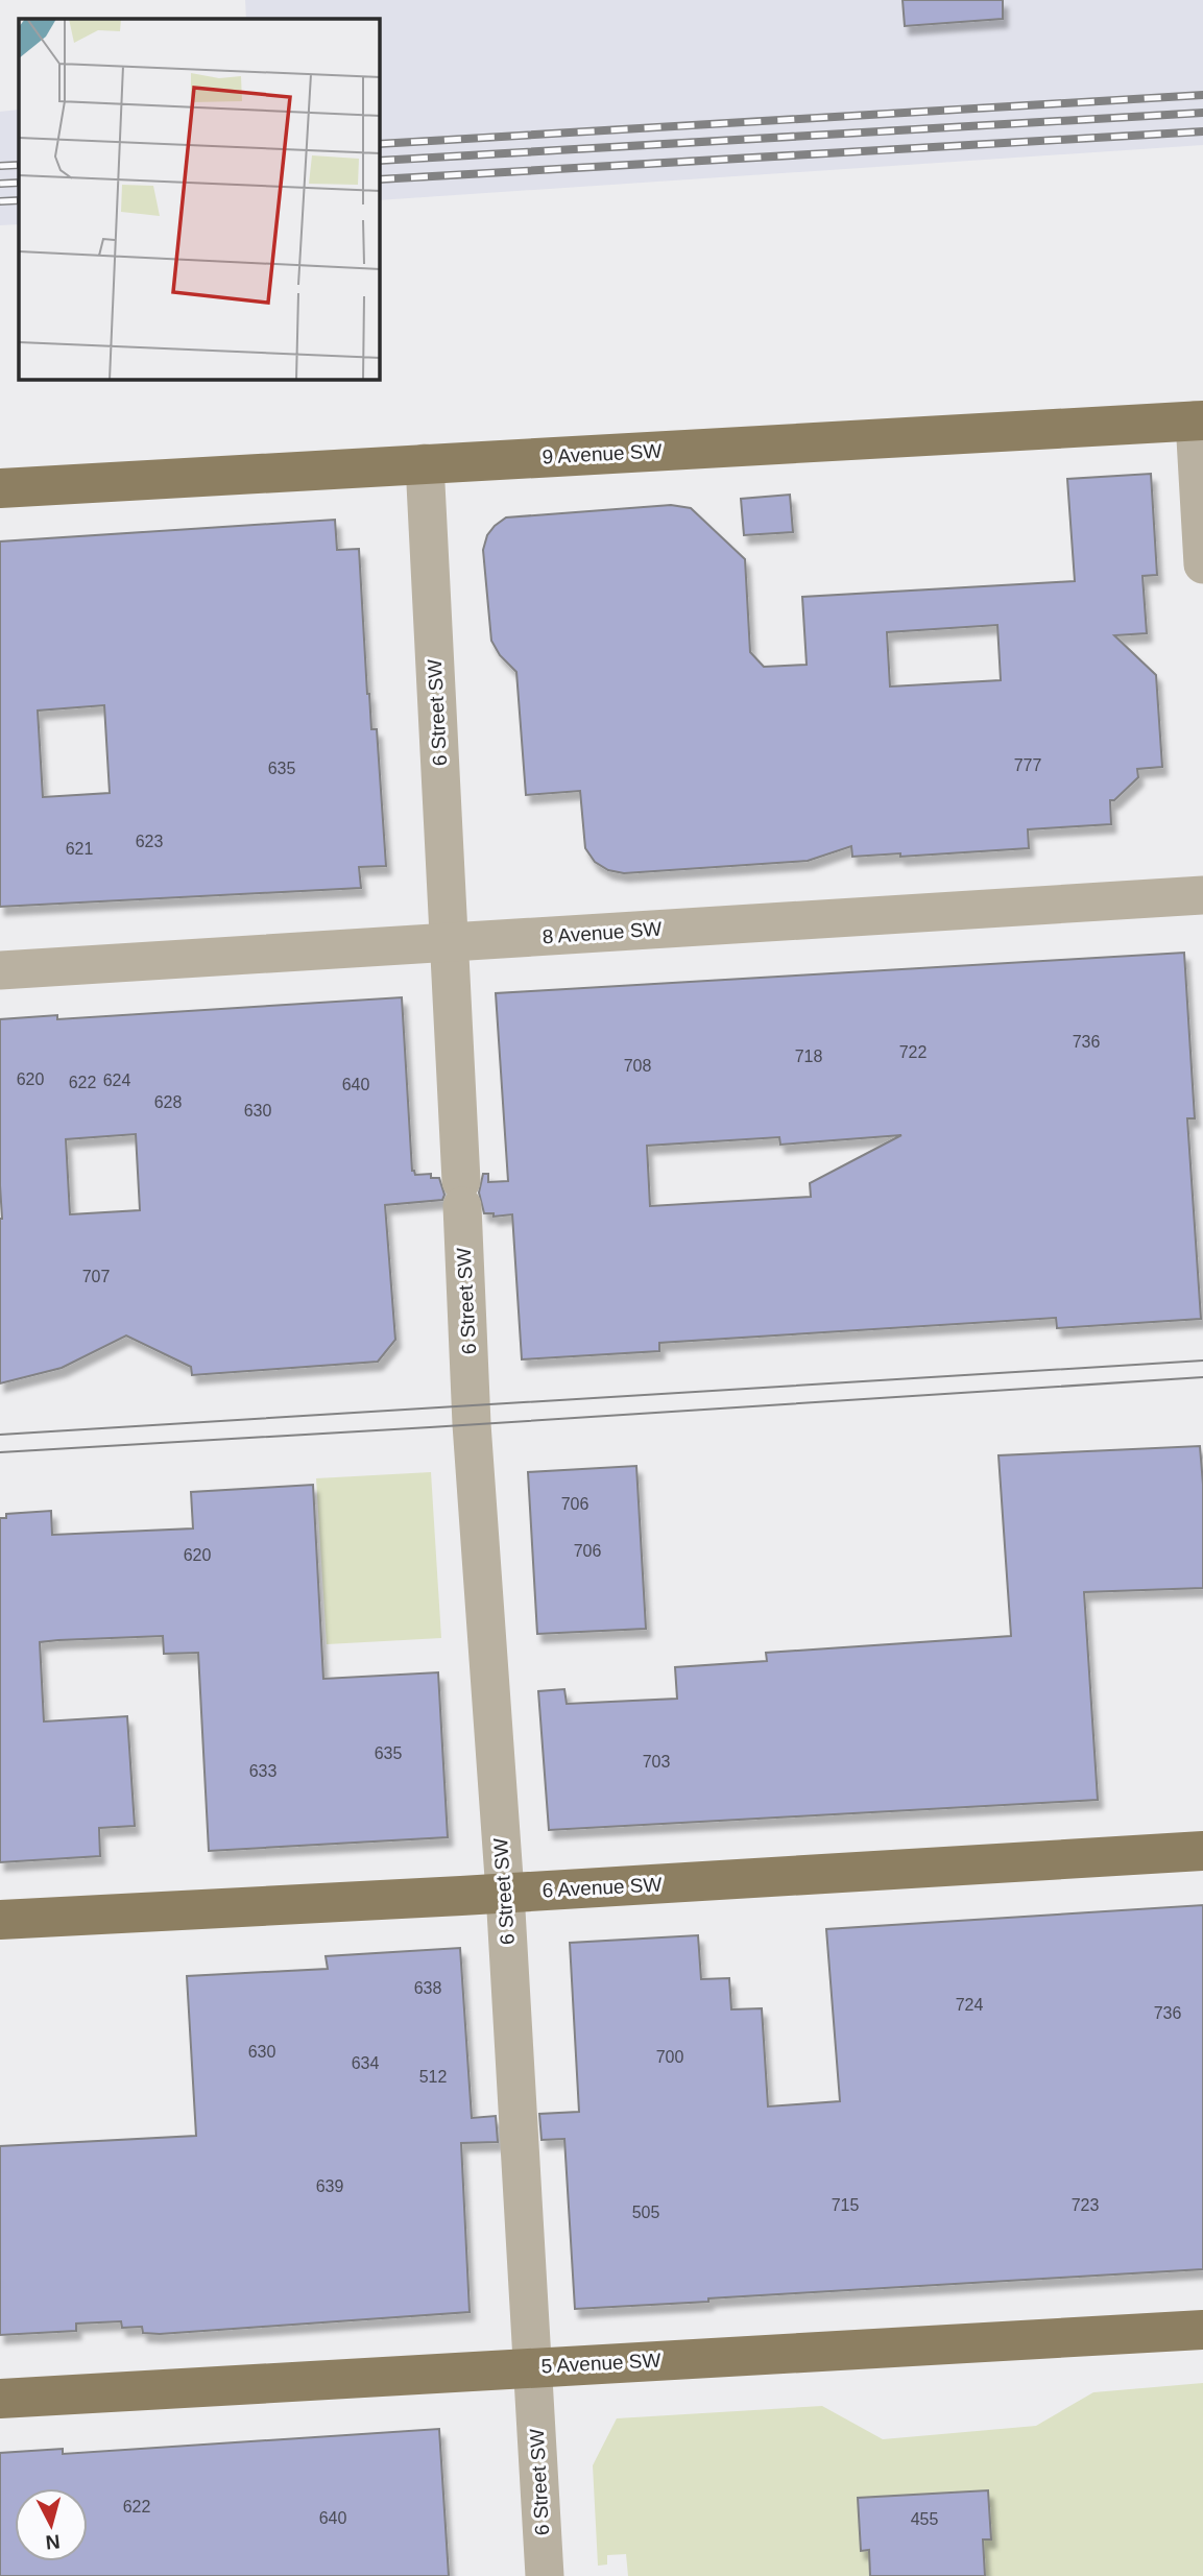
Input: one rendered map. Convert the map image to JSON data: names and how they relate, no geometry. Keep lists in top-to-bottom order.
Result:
{
  "streets": {
    "main road": ["9 Avenue SW", "6 Avenue SW", "5 Avenue SW"],
    "street": ["6 Street SW", "8 Avenue SW"]
  },
  "crossings": [
    ["9 Avenue SW", "6 Street SW"],
    ["6 Street SW", "8 Avenue SW"],
    ["6 Street SW", "6 Avenue SW"],
    ["6 Street SW", "5 Avenue SW"]
  ],
  "house_numbers": [
    "777",
    "635",
    "623",
    "621",
    "736",
    "722",
    "718",
    "708",
    "620",
    "624",
    "622",
    "640",
    "628",
    "630",
    "707",
    "706",
    "706",
    "620",
    "635",
    "703",
    "633",
    "638",
    "724",
    "736",
    "630",
    "700",
    "634",
    "512",
    "639",
    "715",
    "723",
    "505",
    "622",
    "640",
    "455"
  ],
  "north": "bottom"
}
